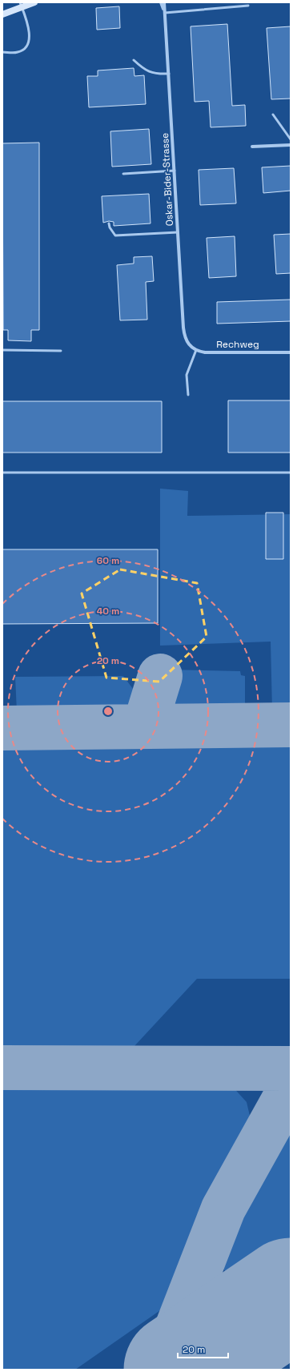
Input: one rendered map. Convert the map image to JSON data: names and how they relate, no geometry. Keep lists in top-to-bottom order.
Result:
{
  "streets": {
    "street": ["Oskar-Bider-Strasse", "Rechweg"]
  },
  "crossings": [
    ["Oskar-Bider-Strasse", "Rechweg"]
  ],
  "scale_bar": "20 m",
  "rings": ["60 m", "40 m", "20 m"]
}
